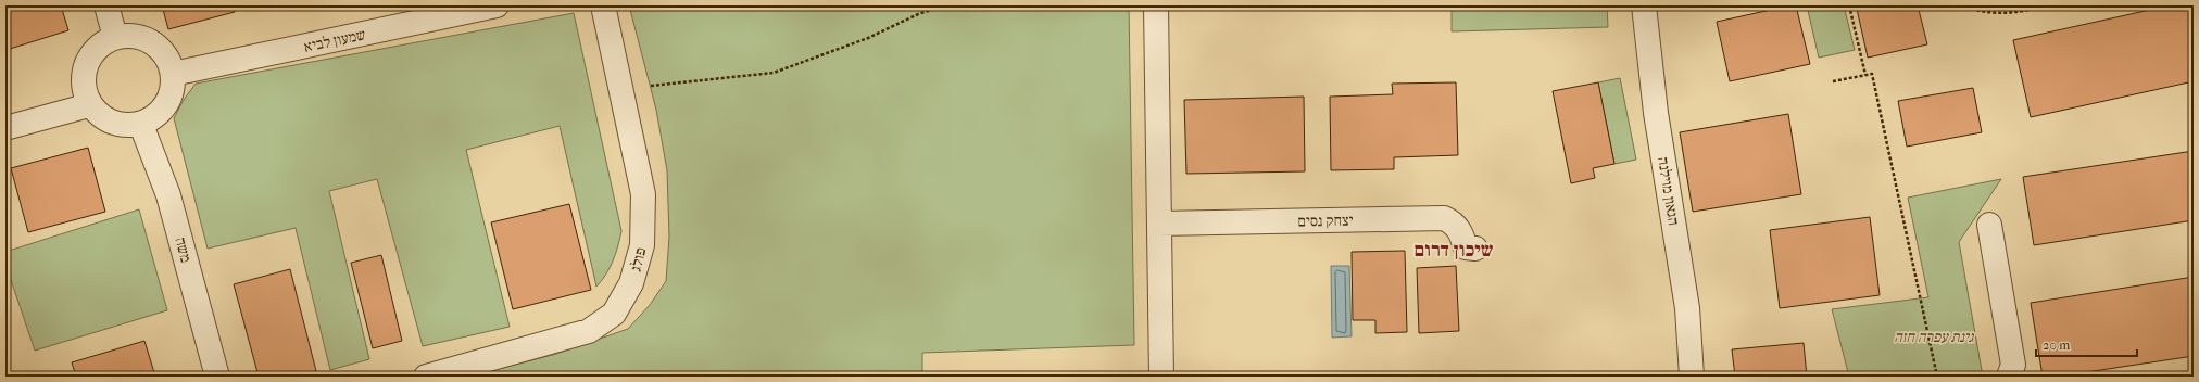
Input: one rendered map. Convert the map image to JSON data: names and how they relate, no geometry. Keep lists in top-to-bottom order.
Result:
{
  "streets": {
    "street": [
      "שמעון לביא",
      "הגאון מוילנה",
      "יצחק נסים",
      "משה",
      "פולג"
    ]
  },
  "crossings": [
    ["שמעון לביא", "משה"]
  ],
  "districts": ["שיכון דרום"],
  "parks": ["גינת עפרה חזה"],
  "scale_bar": "20 m"
}
